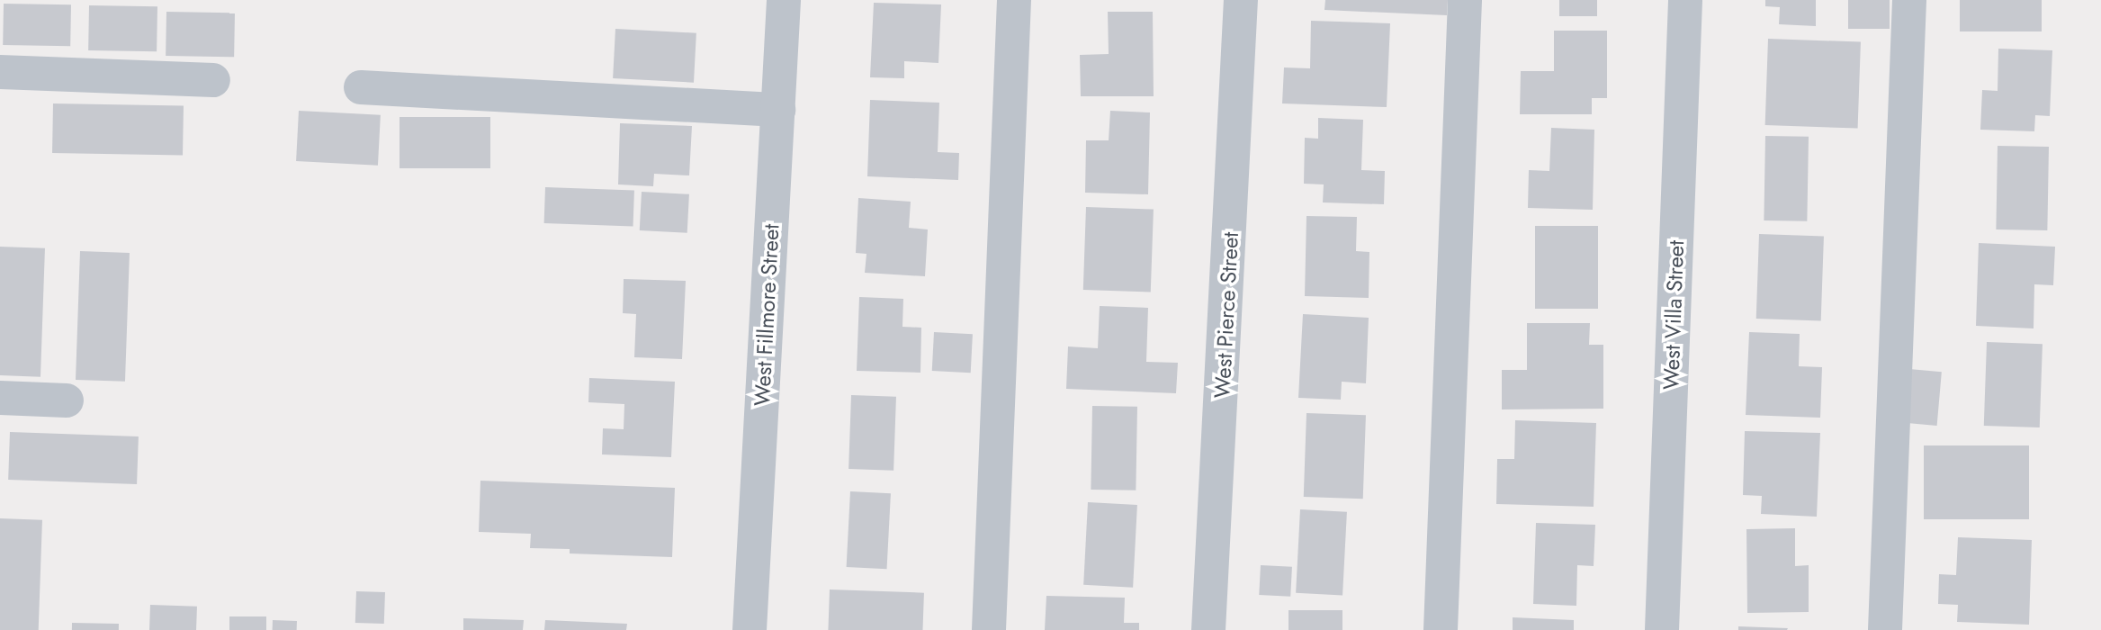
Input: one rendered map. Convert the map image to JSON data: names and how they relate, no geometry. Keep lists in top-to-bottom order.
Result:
{
  "streets": {
    "street": ["West Fillmore Street", "West Pierce Street", "West Villa Street"]
  }
}
